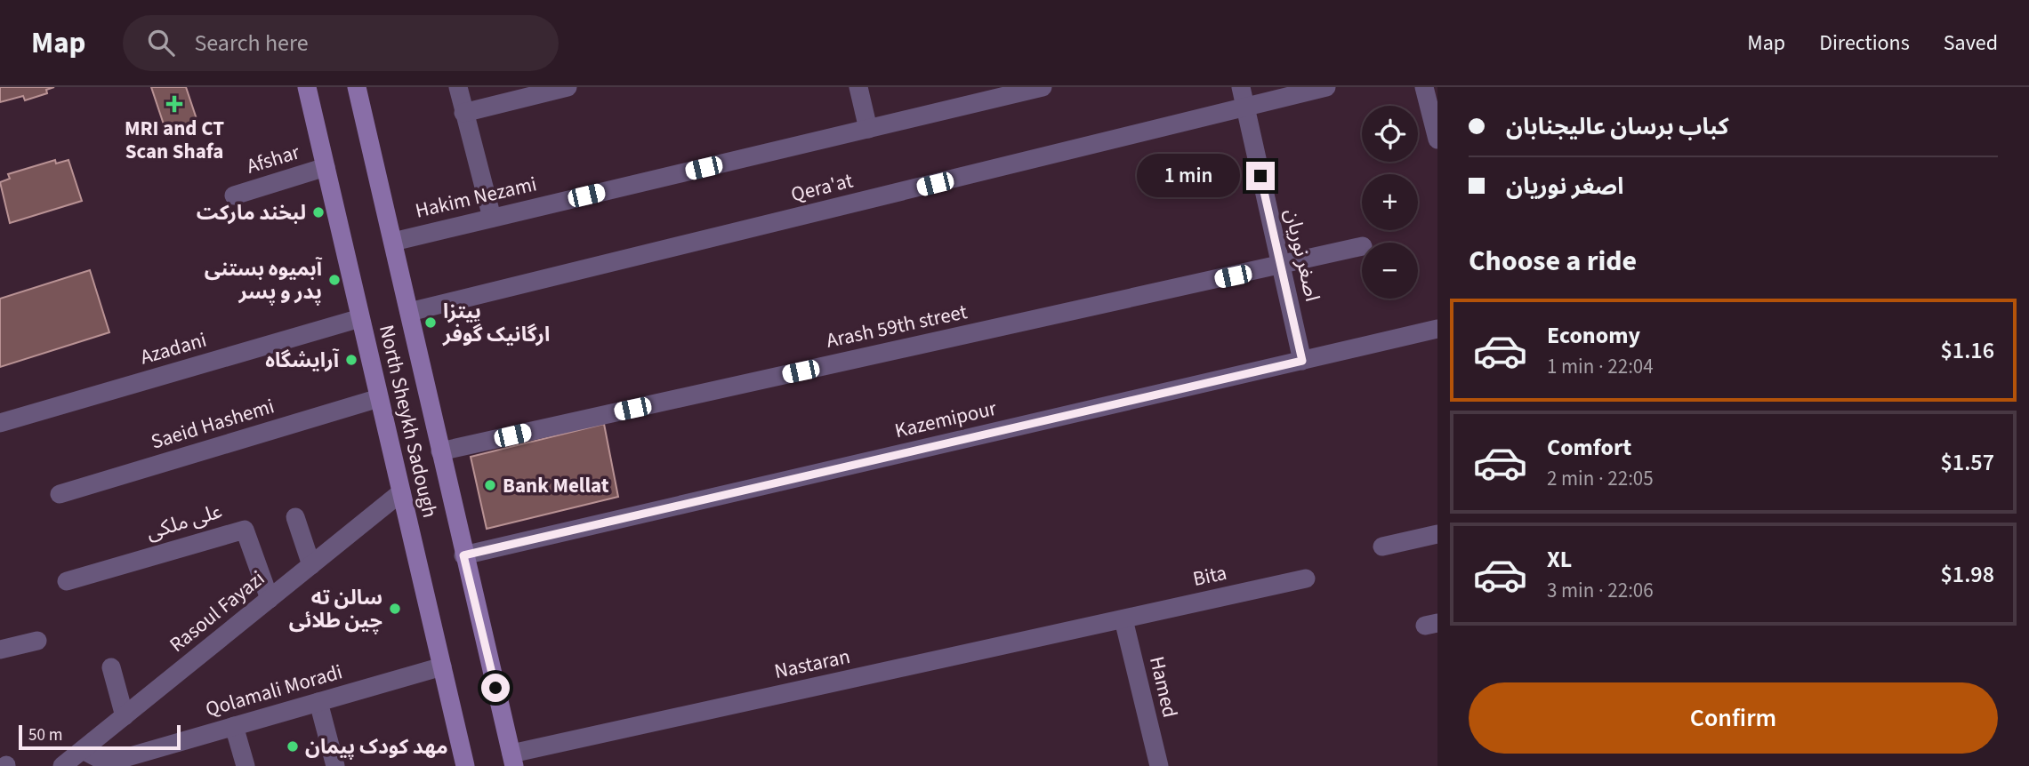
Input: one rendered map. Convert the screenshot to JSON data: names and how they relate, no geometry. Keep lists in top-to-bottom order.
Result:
{
  "streets": {
    "main road": ["North Sheykh Sadough"],
    "street": [
      "Afshar",
      "Qera'at",
      "Hakim Nezami",
      "اصغر نوریان",
      "Arash 59th street",
      "Azadani",
      "Kazemipour",
      "Saeid Hashemi",
      "علی ملکی",
      "Bita",
      "Rasoul Fayazi",
      "Nastaran",
      "Hamed",
      "Qolamali Moradi"
    ]
  },
  "crossings": [
    ["Afshar", "North Sheykh Sadough"],
    ["Qera'at", "اصغر نوریان"],
    ["Qera'at", "North Sheykh Sadough"],
    ["Hakim Nezami", "North Sheykh Sadough"],
    ["اصغر نوریان", "Arash 59th street"],
    ["اصغر نوریان", "Kazemipour"],
    ["Arash 59th street", "North Sheykh Sadough"],
    ["Azadani", "North Sheykh Sadough"],
    ["Kazemipour", "North Sheykh Sadough"],
    ["North Sheykh Sadough", "Saeid Hashemi"],
    ["North Sheykh Sadough", "Rasoul Fayazi"],
    ["North Sheykh Sadough", "Nastaran"],
    ["North Sheykh Sadough", "Qolamali Moradi"],
    ["علی ملکی", "Rasoul Fayazi"],
    ["Bita", "Nastaran"],
    ["Bita", "Hamed"],
    ["Rasoul Fayazi", "Qolamali Moradi"],
    ["Nastaran", "Hamed"]
  ],
  "places": {
    "health": ["MRI and CT Scan Shafa"],
    "other": [
      "لبخند مارکت",
      "آبمیوه بستنی پدر و پسر",
      "پیتزا ارگانیک گوفر",
      "آرایشگاه",
      "Bank Mellat",
      "سالن ته چین طلائی",
      "مهد کودک پیمان"
    ]
  },
  "scale_bar": "50 m",
  "page": {
    "header": "Map",
    "search": "Search here",
    "nav": ["Map", "Directions", "Saved"],
    "banner": ["کباب برسان عالیجنابان", "اصغر نوریان"],
    "map_buttons": ["+", "−"],
    "bubble": "1 min",
    "heading": "Choose a ride",
    "list": [
      {
        "name": "Economy",
        "note": "1 min · 22:04",
        "value": "$1.16"
      },
      {
        "name": "Comfort",
        "note": "2 min · 22:05",
        "value": "$1.57"
      },
      {
        "name": "XL",
        "note": "3 min · 22:06",
        "value": "$1.98"
      }
    ],
    "buttons": "Confirm",
    "scale": "50 m"
  }
}
